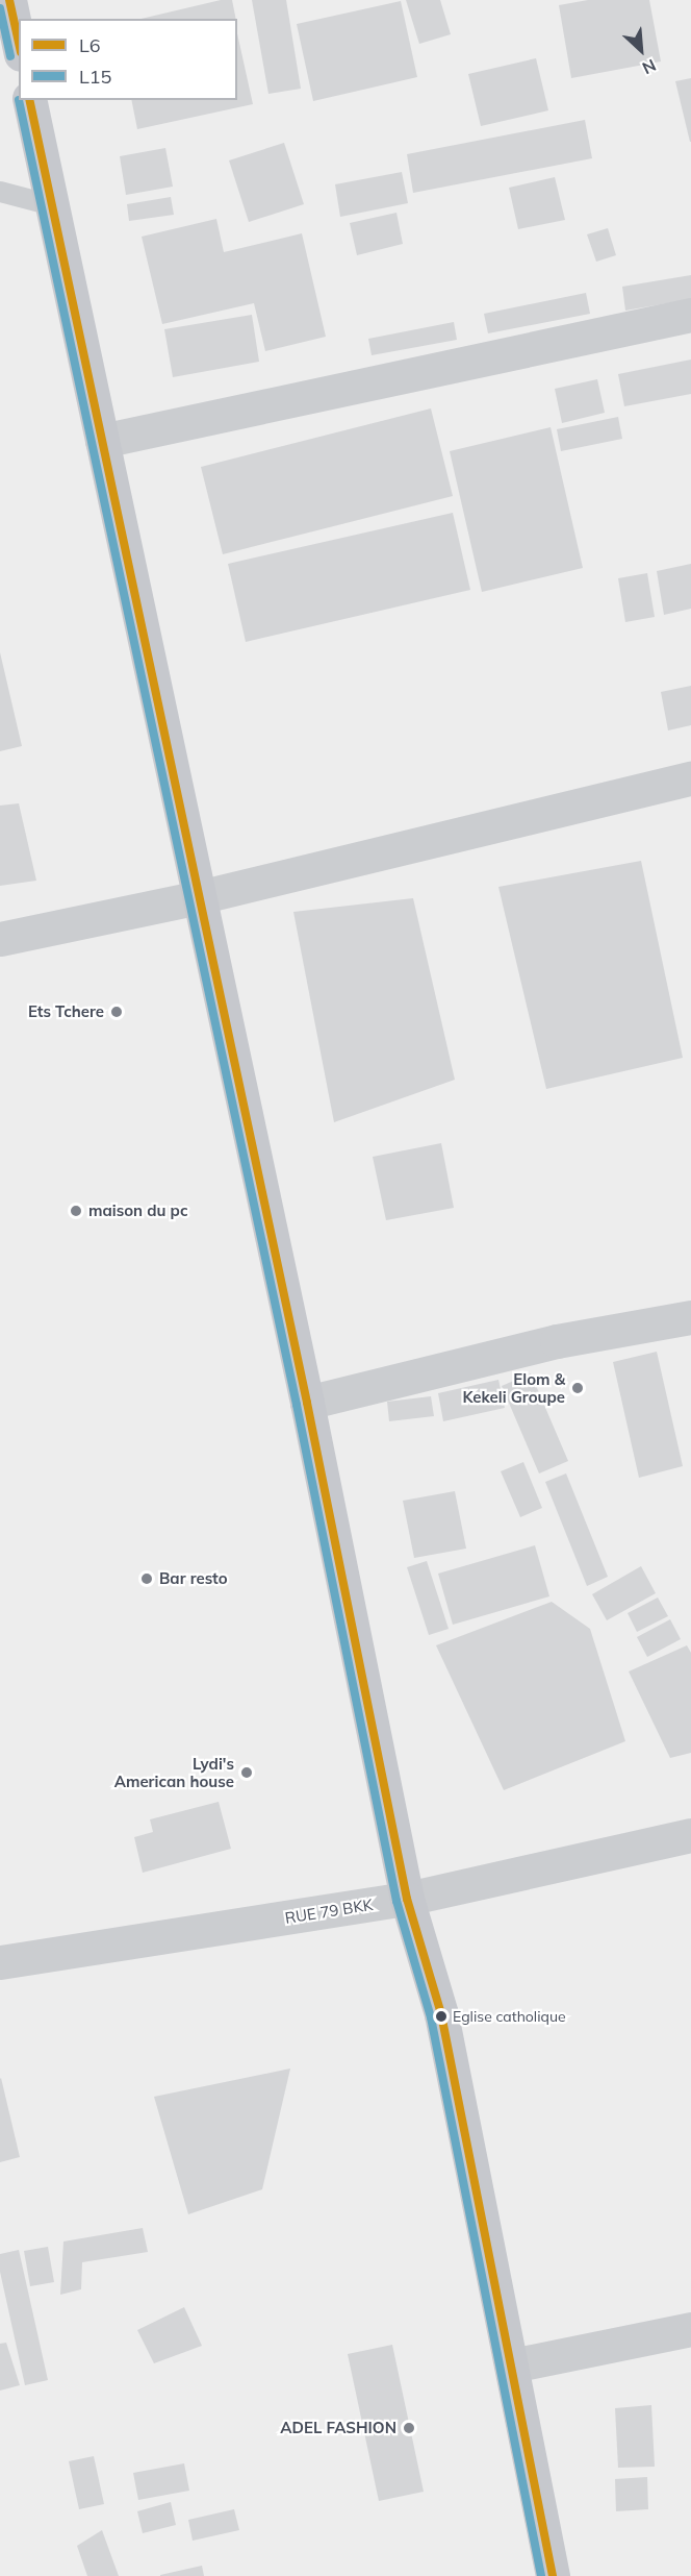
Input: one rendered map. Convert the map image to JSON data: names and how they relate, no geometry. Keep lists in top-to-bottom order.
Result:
{
  "streets": {
    "street": ["RUE 79 BKK"]
  },
  "places": [
    "Ets Tchere",
    "maison du pc",
    "Elom & Kekeli Groupe",
    "Bar resto",
    "Lydi's American house",
    "Eglise catholique",
    "ADEL FASHION"
  ],
  "lines": ["transit line L6", "transit line L15"],
  "legend": ["L6", "L15"],
  "north": "bottom right"
}
